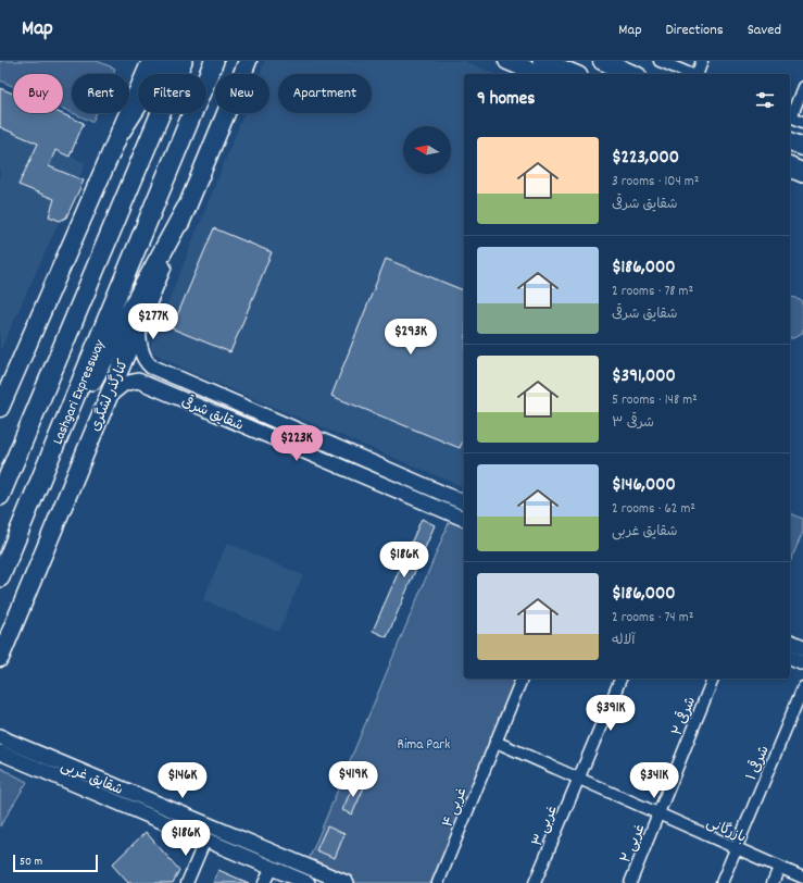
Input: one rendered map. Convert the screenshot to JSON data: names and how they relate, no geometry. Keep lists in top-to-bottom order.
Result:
{
  "streets": {
    "highway": ["Lashgari Expressway"],
    "main road": ["کنارگذر لشگری"],
    "street": [
      "شقایق شرقی",
      "۲ شرقی",
      "۱ شرقی",
      "شقایق غربی",
      "۴ غربی",
      "۳ غربی",
      "بازرگانی",
      "۲ غربی"
    ]
  },
  "crossings": [
    ["کنارگذر لشگری", "شقایق شرقی"],
    ["۲ شرقی", "بازرگانی"],
    ["۲ شرقی", "۲ غربی"],
    ["۱ شرقی", "بازرگانی"],
    ["۴ غربی", "بازرگانی"],
    ["۳ غربی", "بازرگانی"],
    ["بازرگانی", "۲ غربی"]
  ],
  "parks": ["Rima Park"],
  "scale_bar": "50 m",
  "north": "left",
  "page": {
    "header": "Map",
    "nav": ["Map", "Directions", "Saved"],
    "chip": [
      "Buy",
      "Rent",
      "Filters",
      "New",
      "Apartment"
    ],
    "heading": "9 homes",
    "list": [
      {
        "name": "$223,000",
        "note": "3 rooms · 104 m² · شقایق شرقی"
      },
      {
        "name": "$186,000",
        "note": "2 rooms · 78 m² · شقایق شرقی"
      },
      {
        "name": "$391,000",
        "note": "5 rooms · 148 m² · ۳ شرقی"
      },
      {
        "name": "$146,000",
        "note": "2 rooms · 62 m² · شقایق غربی"
      },
      {
        "name": "$186,000",
        "note": "2 rooms · 74 m² · آلاله"
      }
    ],
    "price": [
      "$277K",
      "$293K",
      "$223K",
      "$186K",
      "$391K",
      "$419K",
      "$146K",
      "$341K",
      "$186K"
    ],
    "scale": "50 m"
  }
}
